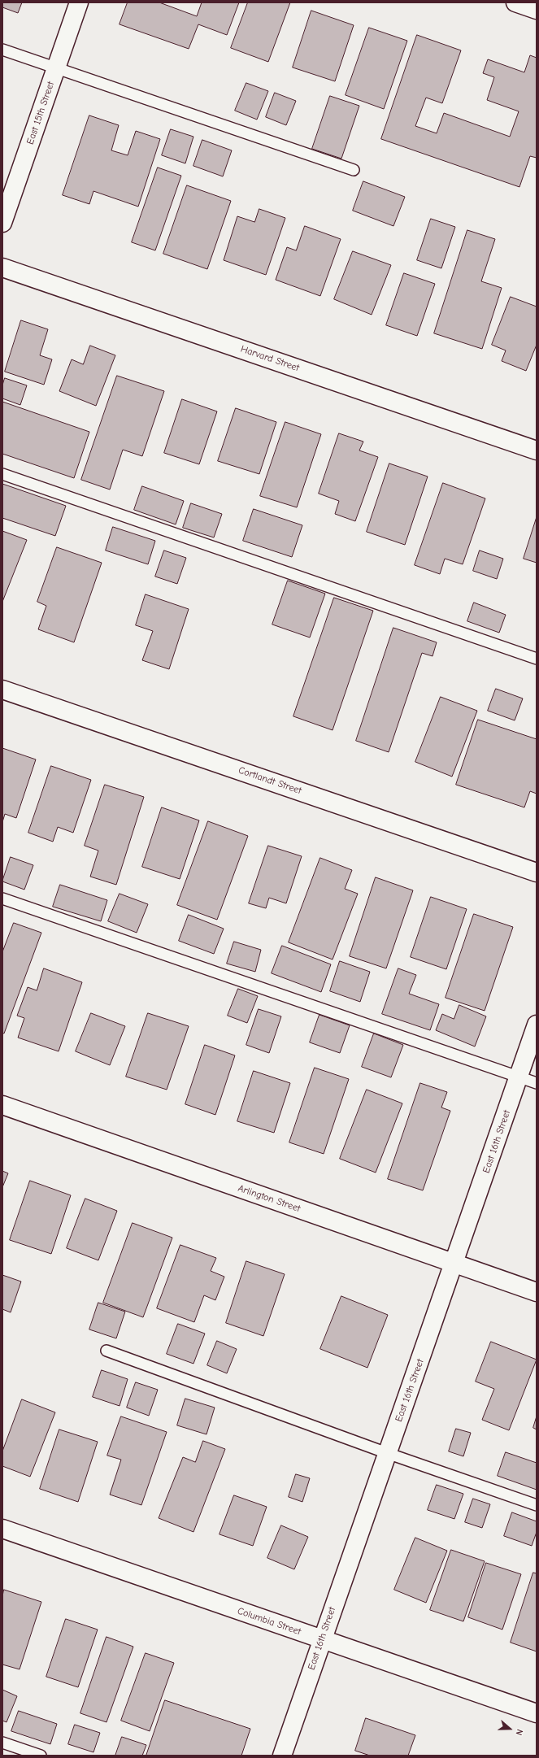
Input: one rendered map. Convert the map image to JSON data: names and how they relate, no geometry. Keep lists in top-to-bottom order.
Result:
{
  "streets": {
    "street": [
      "East 15th Street",
      "Harvard Street",
      "Cortlandt Street",
      "East 16th Street",
      "Arlington Street",
      "Columbia Street"
    ]
  },
  "crossings": [
    ["East 16th Street", "Arlington Street"],
    ["East 16th Street", "Columbia Street"]
  ],
  "north": "right"
}
